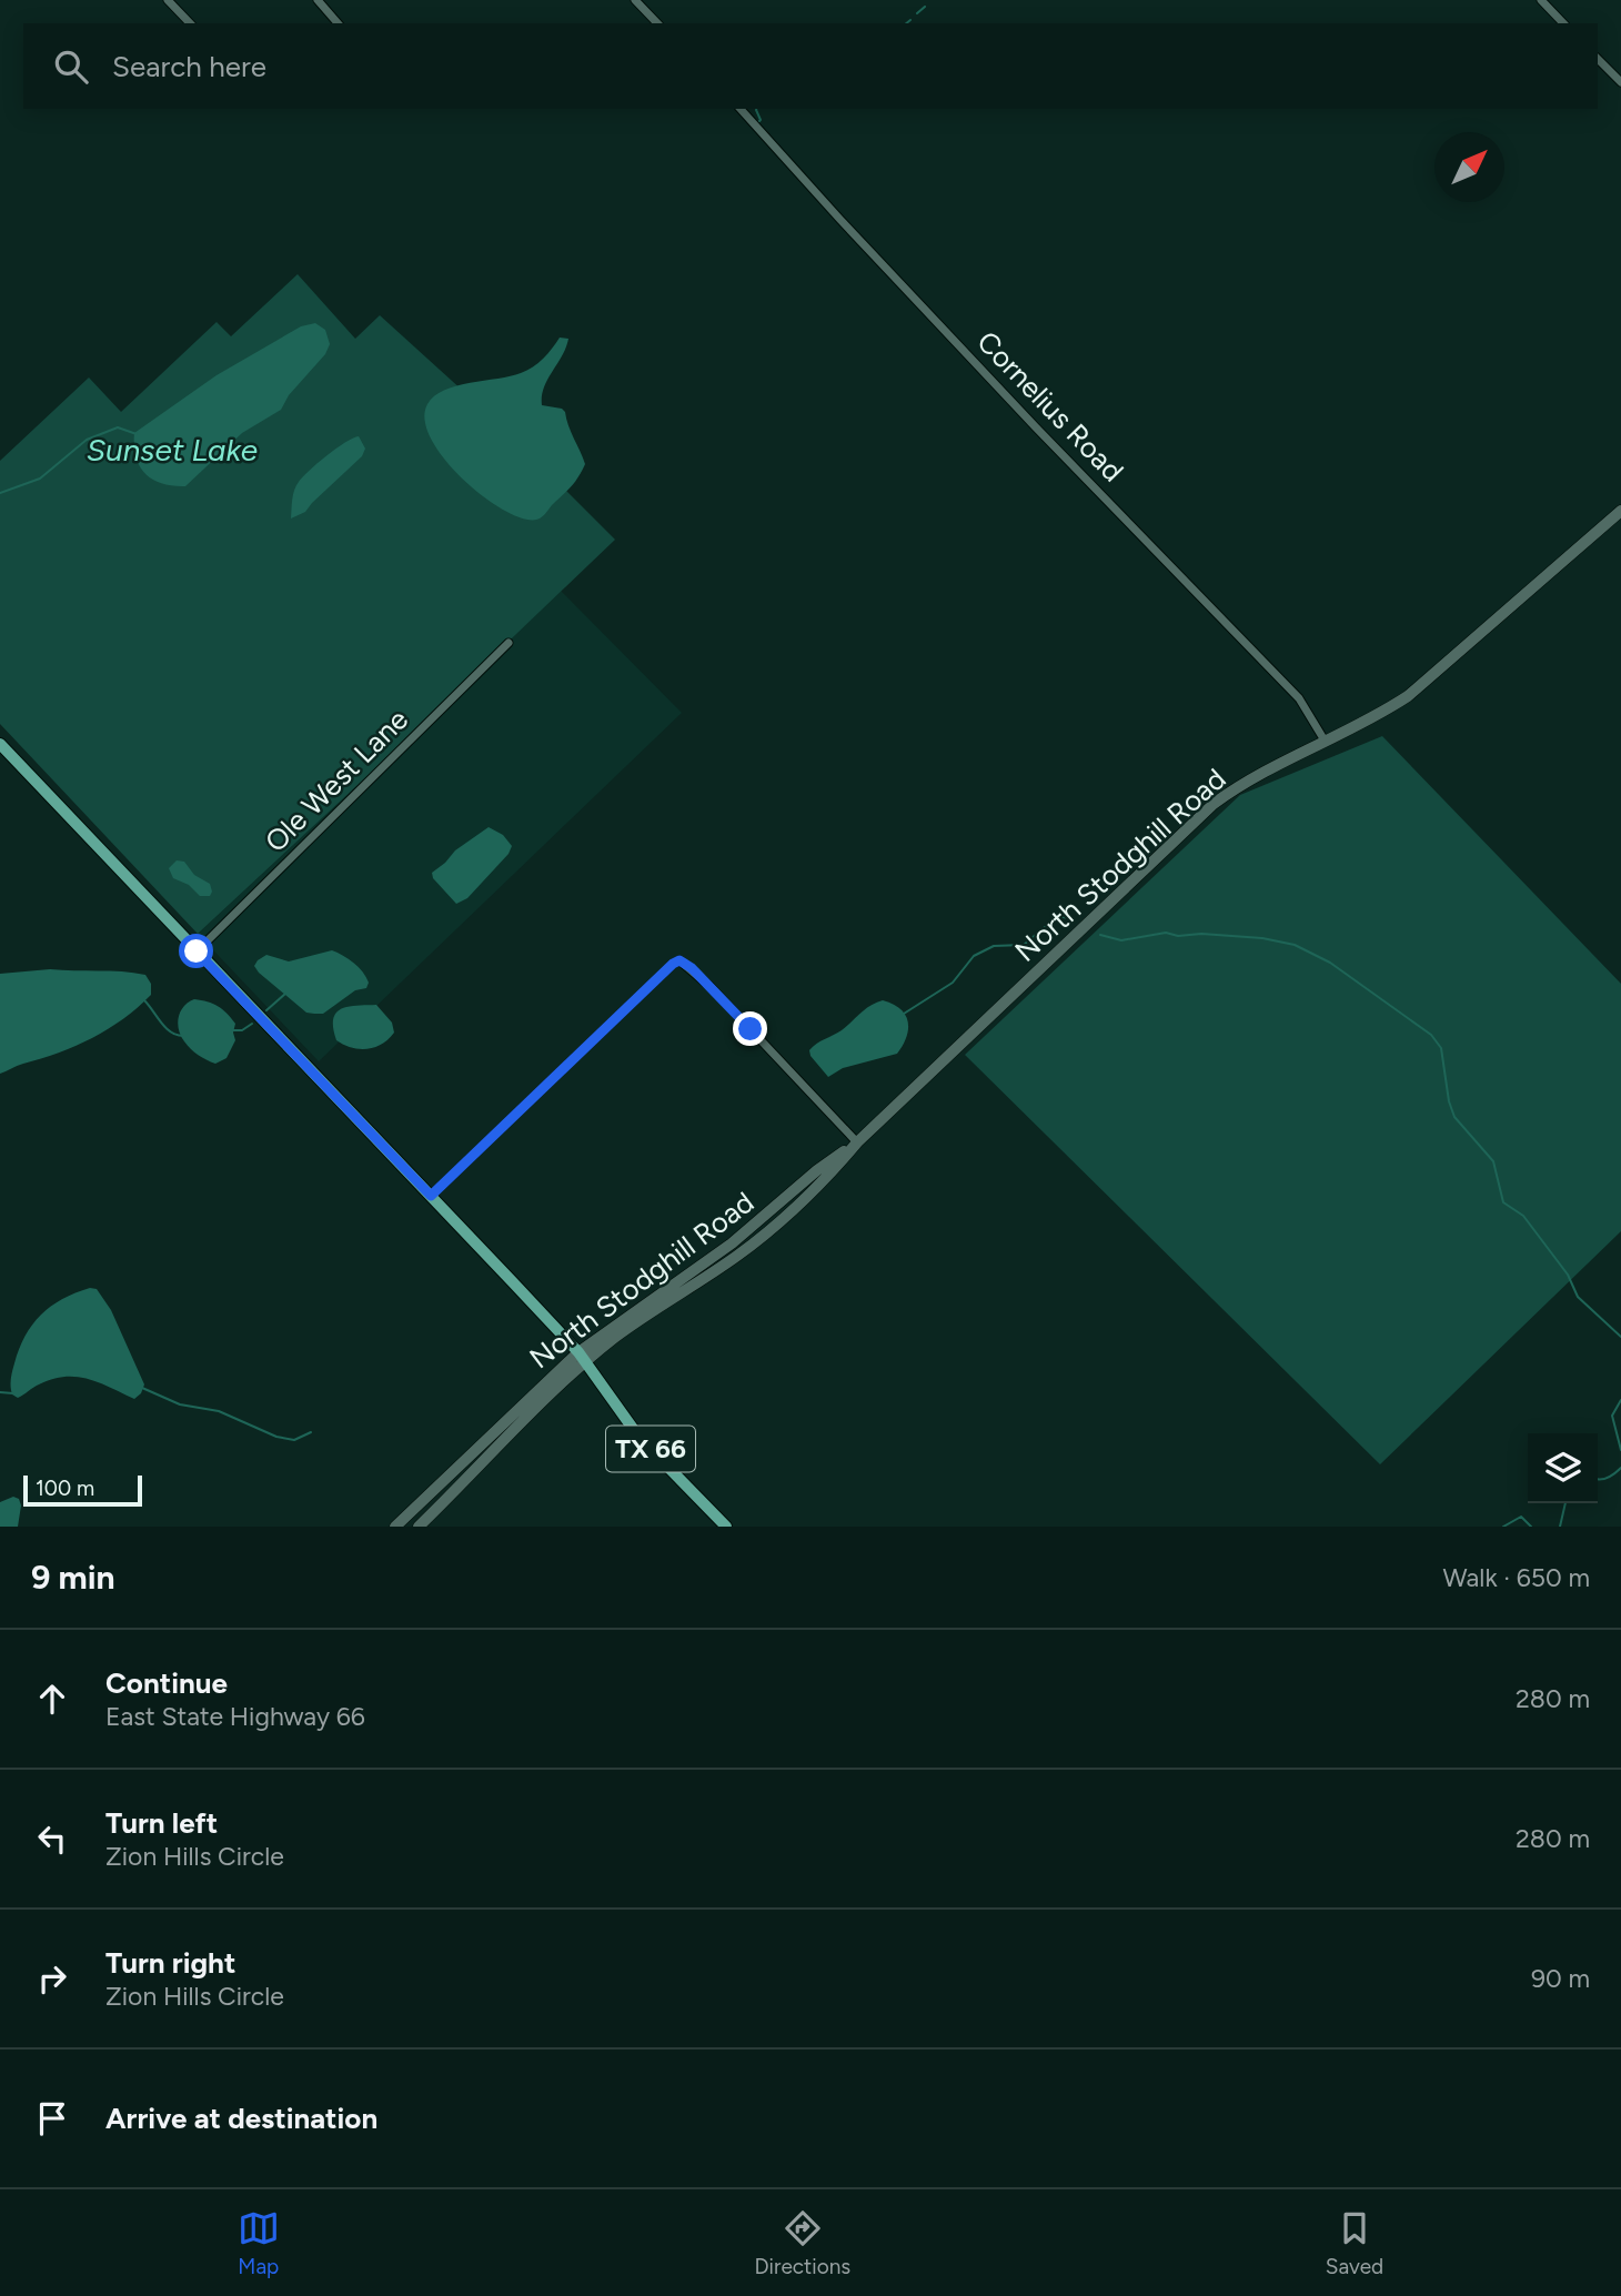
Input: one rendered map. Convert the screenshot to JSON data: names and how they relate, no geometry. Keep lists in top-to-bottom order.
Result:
{
  "streets": {
    "main road": ["TX 66"],
    "street": ["Cornelius Road", "Ole West Lane", "North Stodghill Road"]
  },
  "crossings": [
    ["Cornelius Road", "North Stodghill Road"],
    ["Ole West Lane", "TX 66"],
    ["North Stodghill Road", "TX 66"]
  ],
  "water": ["Sunset Lake"],
  "scale_bar": "100 m",
  "north": "top right",
  "page": {
    "search": "Search here",
    "scale": "100 m",
    "heading": ["9 min", "Walk · 650 m"],
    "list": [
      ["Continue", "East State Highway 66", "280 m"],
      ["Turn left", "Zion Hills Circle", "280 m"],
      ["Turn right", "Zion Hills Circle", "90 m"],
      "Arrive at destination"
    ],
    "nav": ["Map", "Directions", "Saved"]
  }
}
